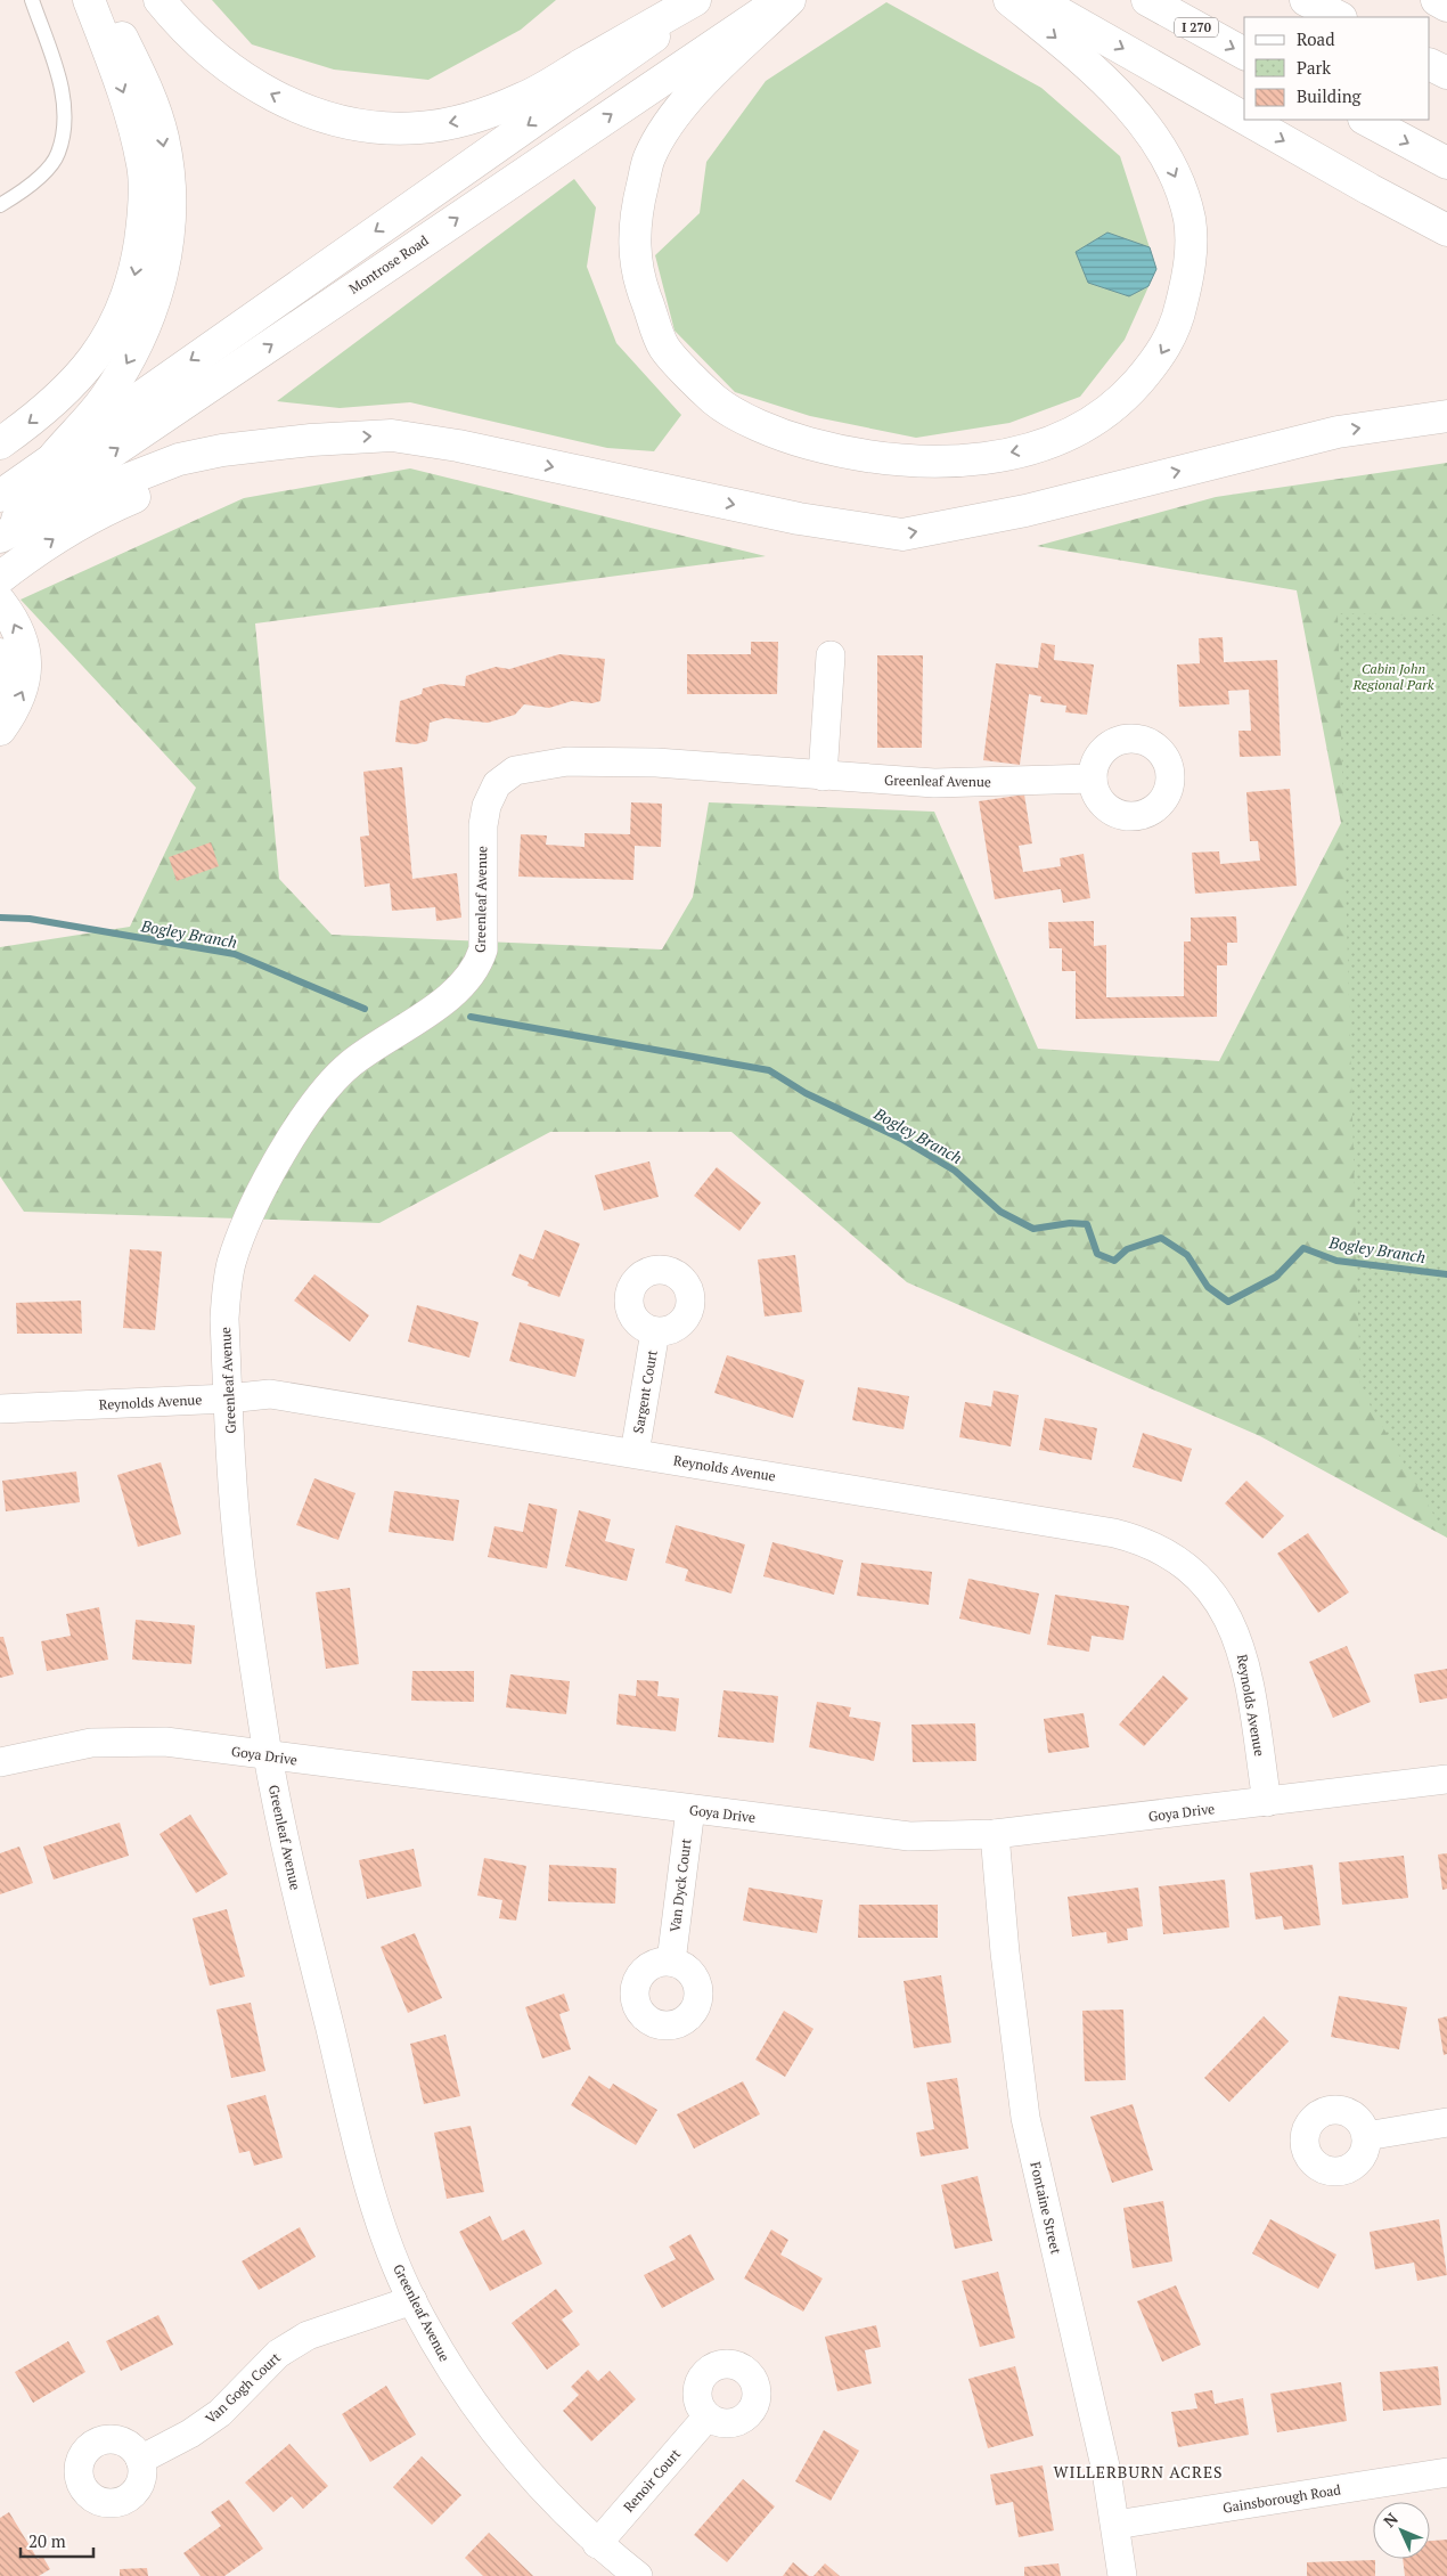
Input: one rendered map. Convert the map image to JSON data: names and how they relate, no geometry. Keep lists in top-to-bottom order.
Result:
{
  "streets": {
    "main road": ["I 270", "Montrose Road"],
    "street": [
      "Greenleaf Avenue",
      "Sargent Court",
      "Reynolds Avenue",
      "Goya Drive",
      "Van Dyck Court",
      "Fontaine Street",
      "Van Gogh Court",
      "Renoir Court",
      "Gainsborough Road"
    ]
  },
  "crossings": [
    ["Greenleaf Avenue", "Reynolds Avenue"],
    ["Greenleaf Avenue", "Goya Drive"],
    ["Greenleaf Avenue", "Van Gogh Court"],
    ["Greenleaf Avenue", "Renoir Court"],
    ["Sargent Court", "Reynolds Avenue"],
    ["Reynolds Avenue", "Goya Drive"],
    ["Goya Drive", "Van Dyck Court"],
    ["Goya Drive", "Fontaine Street"],
    ["Fontaine Street", "Gainsborough Road"]
  ],
  "districts": ["WILLERBURN ACRES"],
  "water": ["Bogley Branch"],
  "parks": ["Cabin John Regional Park"],
  "legend": ["Road", "Park", "Building"],
  "scale_bar": "20 m",
  "north": "top left"
}
